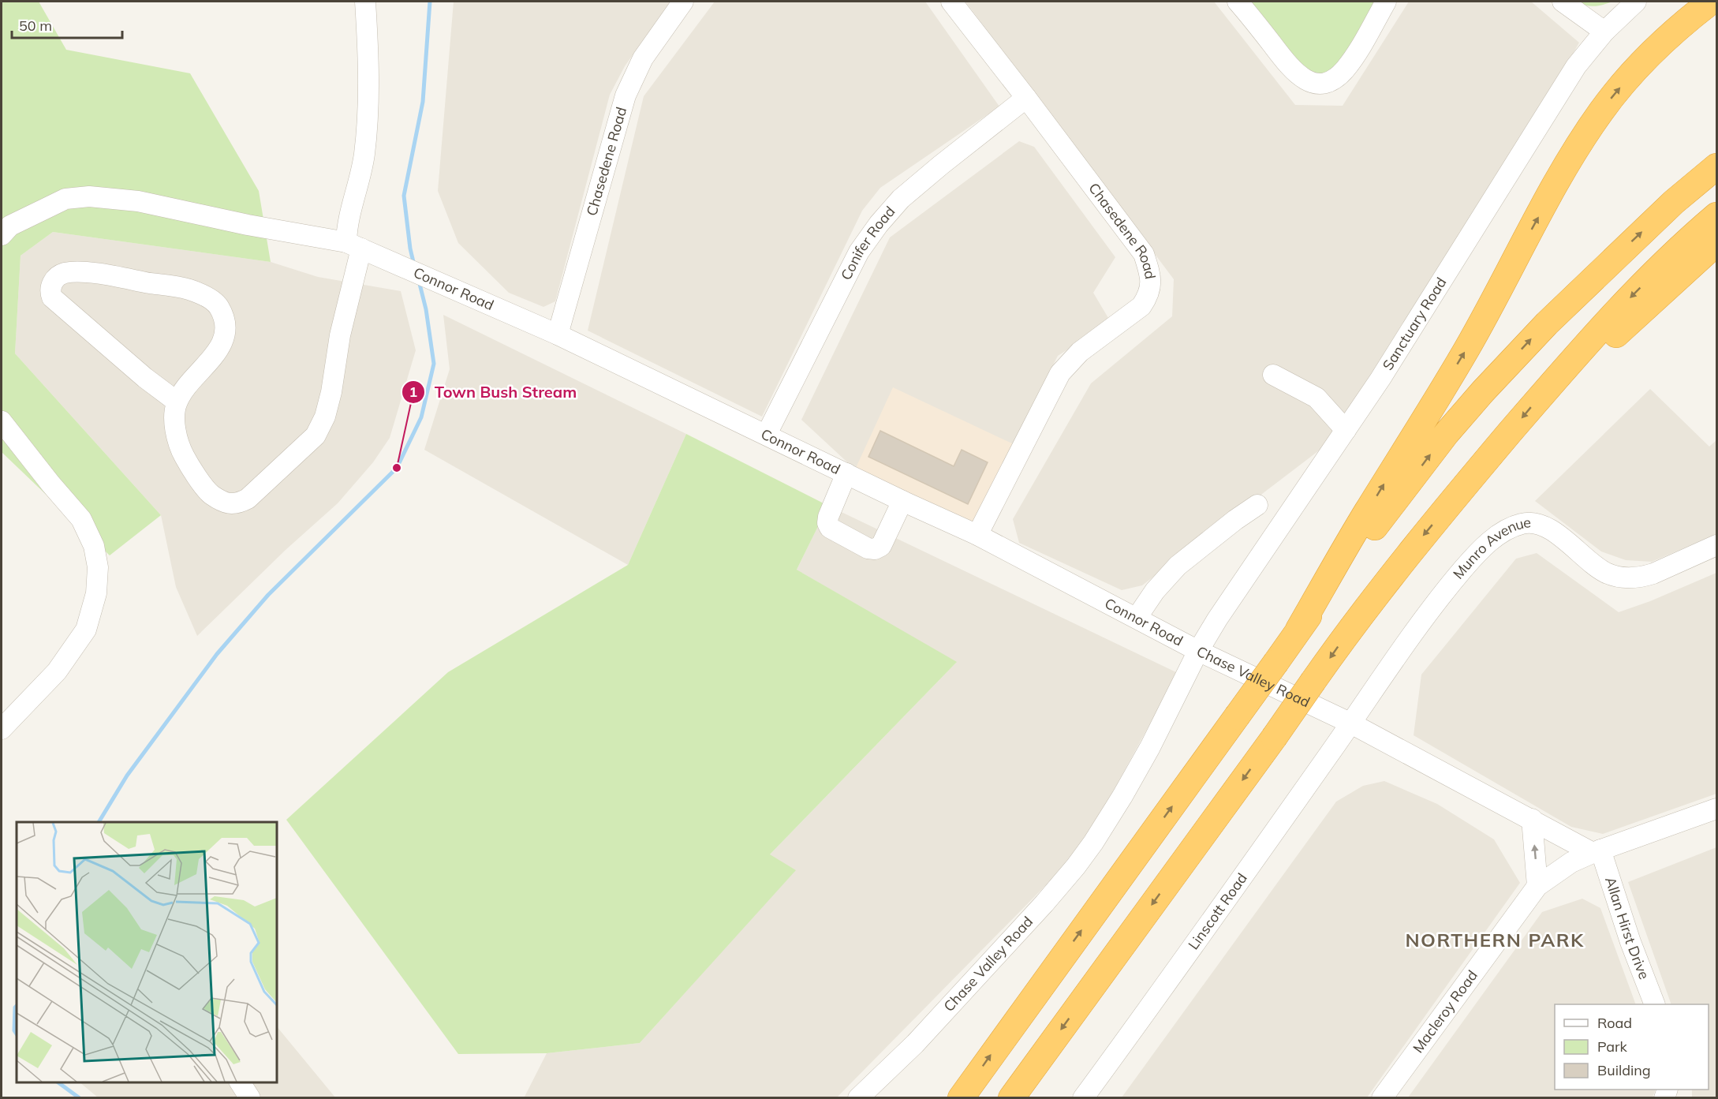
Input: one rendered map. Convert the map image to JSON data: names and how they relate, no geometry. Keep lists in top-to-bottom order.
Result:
{
  "streets": {
    "street": [
      "Chasedene Road",
      "Conifer Road",
      "Connor Road",
      "Sanctuary Road",
      "Munro Avenue",
      "Chase Valley Road",
      "Linscott Road",
      "Allan Hirst Drive",
      "Macleroy Road"
    ]
  },
  "crossings": [
    ["Chasedene Road", "Conifer Road"],
    ["Chasedene Road", "Connor Road"],
    ["Conifer Road", "Connor Road"],
    ["Connor Road", "Sanctuary Road"],
    ["Connor Road", "Chase Valley Road"],
    ["Sanctuary Road", "Chase Valley Road"],
    ["Munro Avenue", "Chase Valley Road"],
    ["Munro Avenue", "Linscott Road"],
    ["Chase Valley Road", "Linscott Road"],
    ["Chase Valley Road", "Allan Hirst Drive"],
    ["Chase Valley Road", "Macleroy Road"],
    ["Allan Hirst Drive", "Macleroy Road"]
  ],
  "districts": ["NORTHERN PARK"],
  "places": ["Town Bush Stream"],
  "legend": ["Road", "Park", "Building"],
  "scale_bar": "50 m"
}
